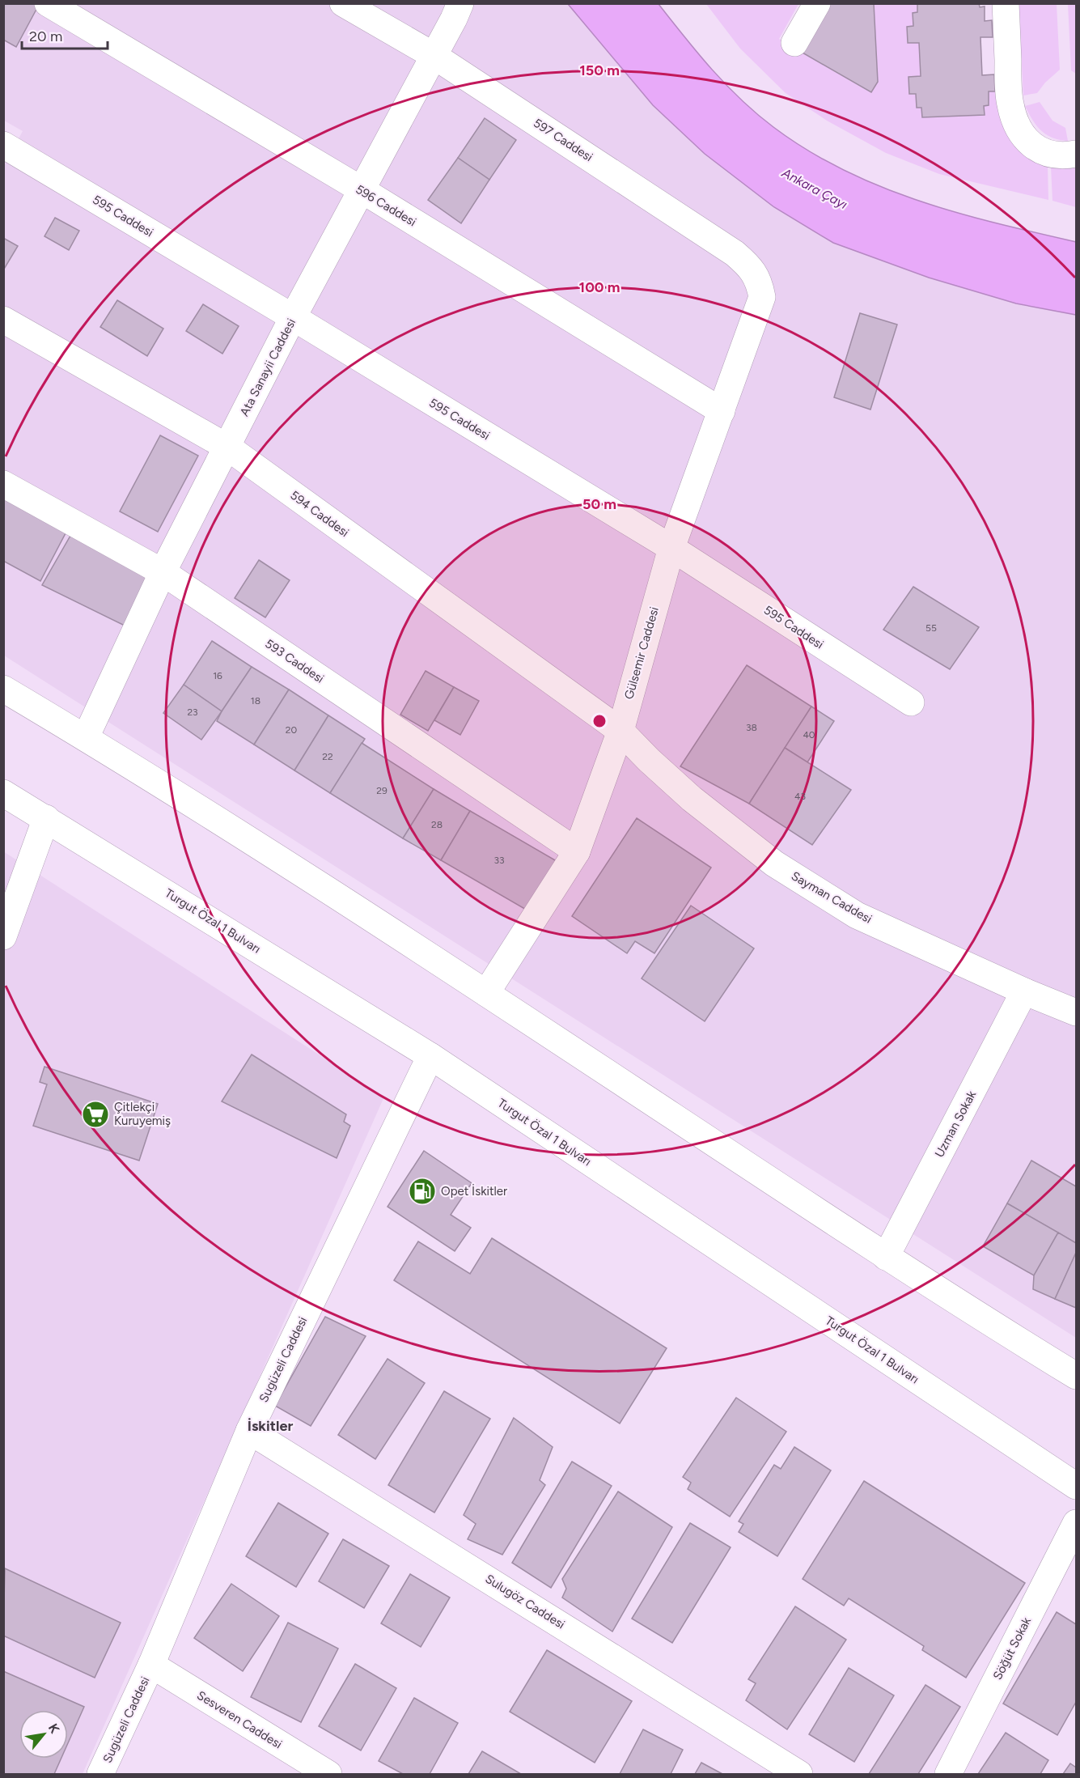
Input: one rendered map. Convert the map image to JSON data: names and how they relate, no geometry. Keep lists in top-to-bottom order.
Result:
{
  "streets": {
    "main road": [
      "597 Caddesi",
      "596 Caddesi",
      "595 Caddesi",
      "Ata Sanayii Caddesi",
      "594 Caddesi",
      "Gülsemir Caddesi",
      "593 Caddesi",
      "Sayman Caddesi",
      "Turgut Özal 1 Bulvarı",
      "Uzman Sokak",
      "Sugüzeli Caddesi",
      "Sulugöz Caddesi",
      "Söğüt Sokak",
      "Sesveren Caddesi"
    ]
  },
  "crossings": [
    ["597 Caddesi", "Ata Sanayii Caddesi"],
    ["597 Caddesi", "Gülsemir Caddesi"],
    ["596 Caddesi", "Ata Sanayii Caddesi"],
    ["596 Caddesi", "Gülsemir Caddesi"],
    ["595 Caddesi", "Ata Sanayii Caddesi"],
    ["595 Caddesi", "Gülsemir Caddesi"],
    ["Ata Sanayii Caddesi", "594 Caddesi"],
    ["Ata Sanayii Caddesi", "593 Caddesi"],
    ["594 Caddesi", "Gülsemir Caddesi"],
    ["594 Caddesi", "Sayman Caddesi"],
    ["Gülsemir Caddesi", "593 Caddesi"],
    ["Gülsemir Caddesi", "Sayman Caddesi"],
    ["Sayman Caddesi", "Uzman Sokak"],
    ["Turgut Özal 1 Bulvarı", "Sugüzeli Caddesi"],
    ["Sugüzeli Caddesi", "Sulugöz Caddesi"],
    ["Sugüzeli Caddesi", "Sesveren Caddesi"]
  ],
  "districts": ["İskitler"],
  "water": ["Ankara Çayı"],
  "places": {
    "supermarket": ["Çitlekçi Kuruyemiş"],
    "fuel station": ["Opet İskitler"]
  },
  "house_numbers": [
    "55",
    "16",
    "18",
    "23",
    "38",
    "20",
    "40",
    "22",
    "29",
    "43",
    "28",
    "33"
  ],
  "scale_bar": "20 m",
  "north": "top right",
  "rings": ["150 m", "100 m", "50 m"]
}
